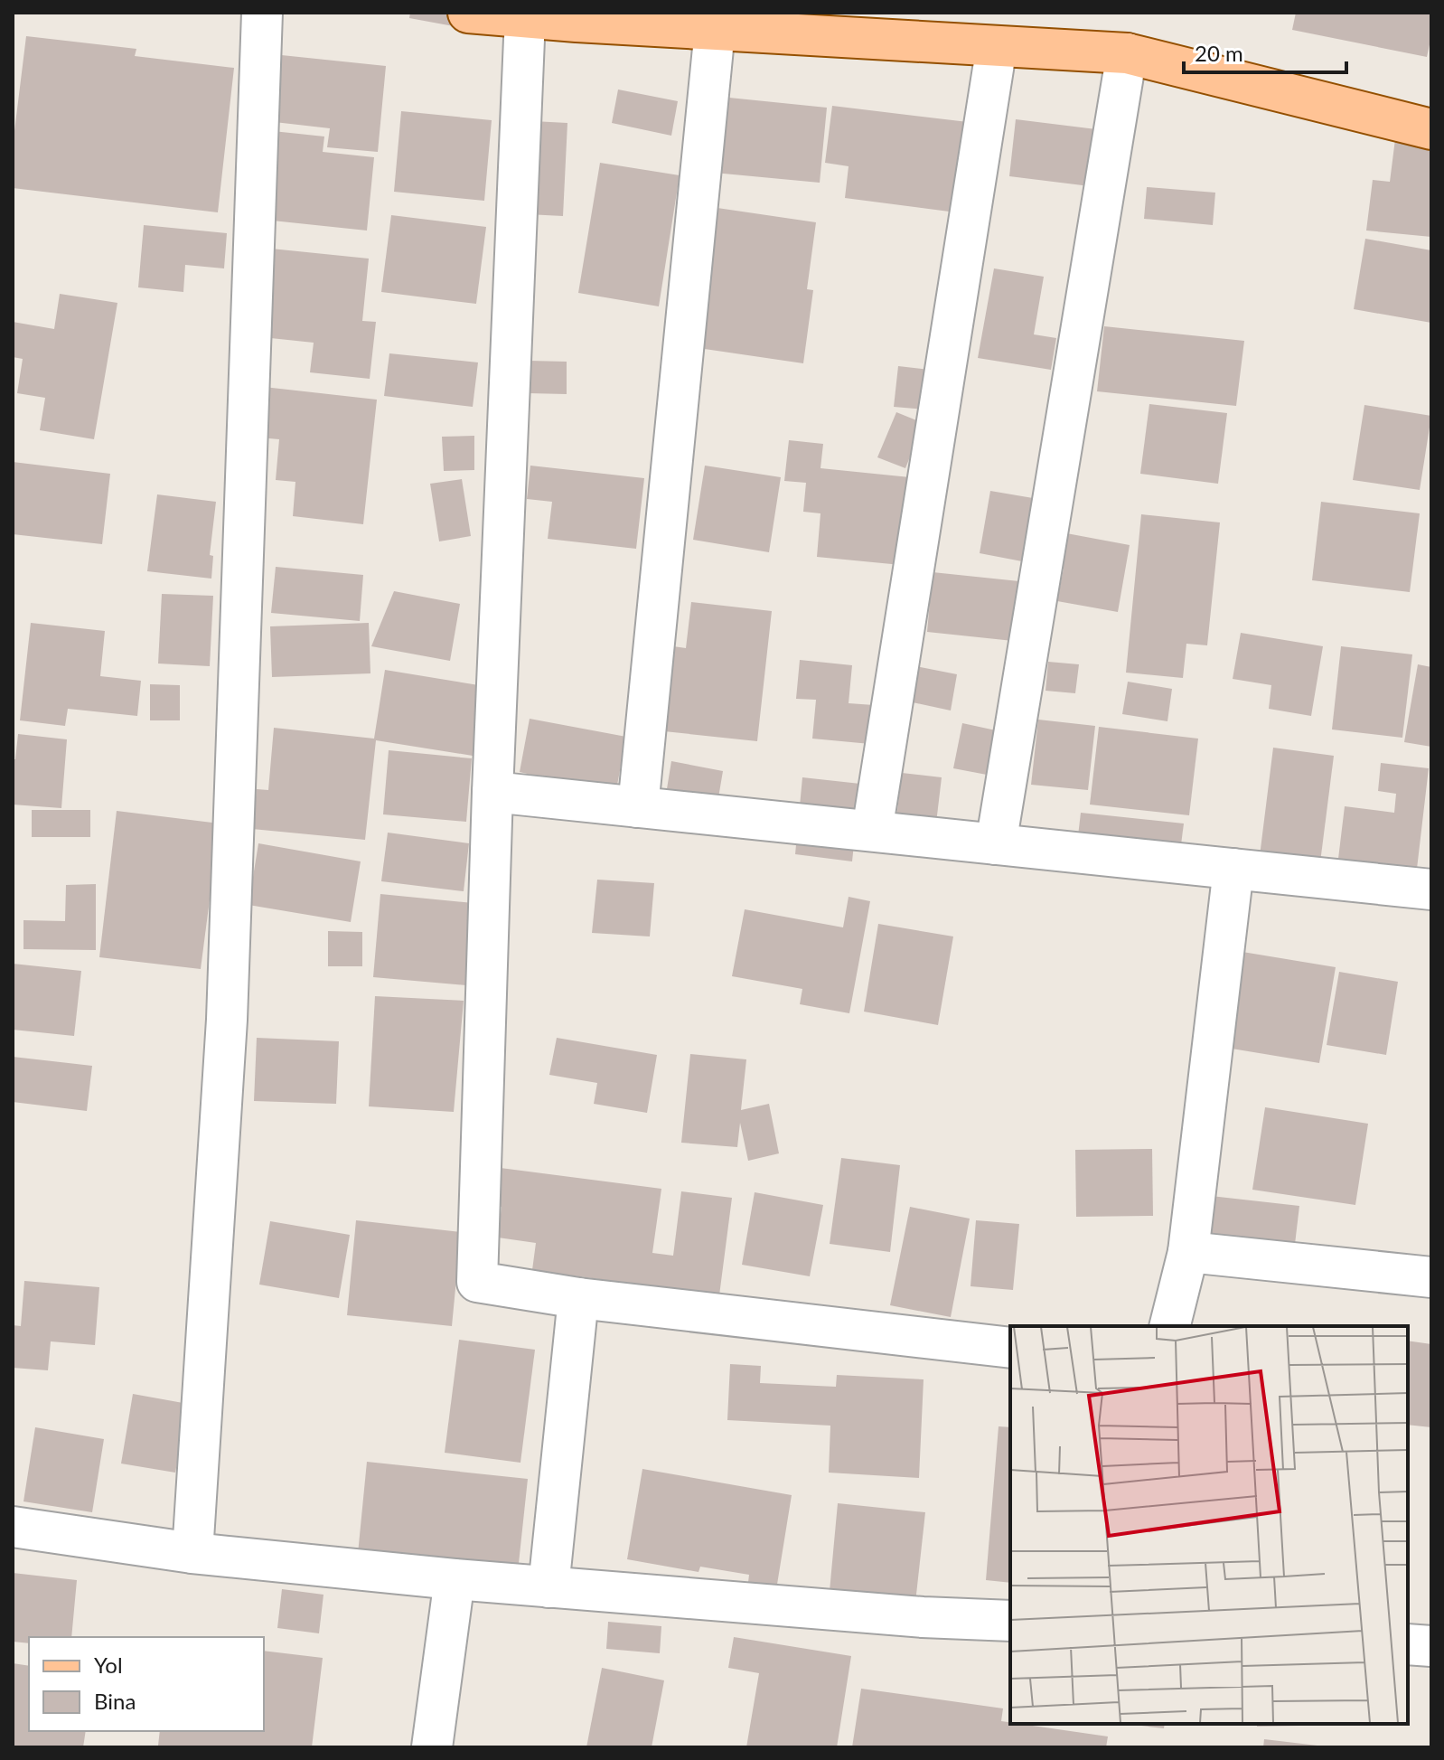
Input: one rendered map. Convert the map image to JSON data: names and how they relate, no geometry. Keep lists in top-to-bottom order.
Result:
{
  "legend": ["Yol", "Bina"],
  "scale_bar": "20 m"
}
